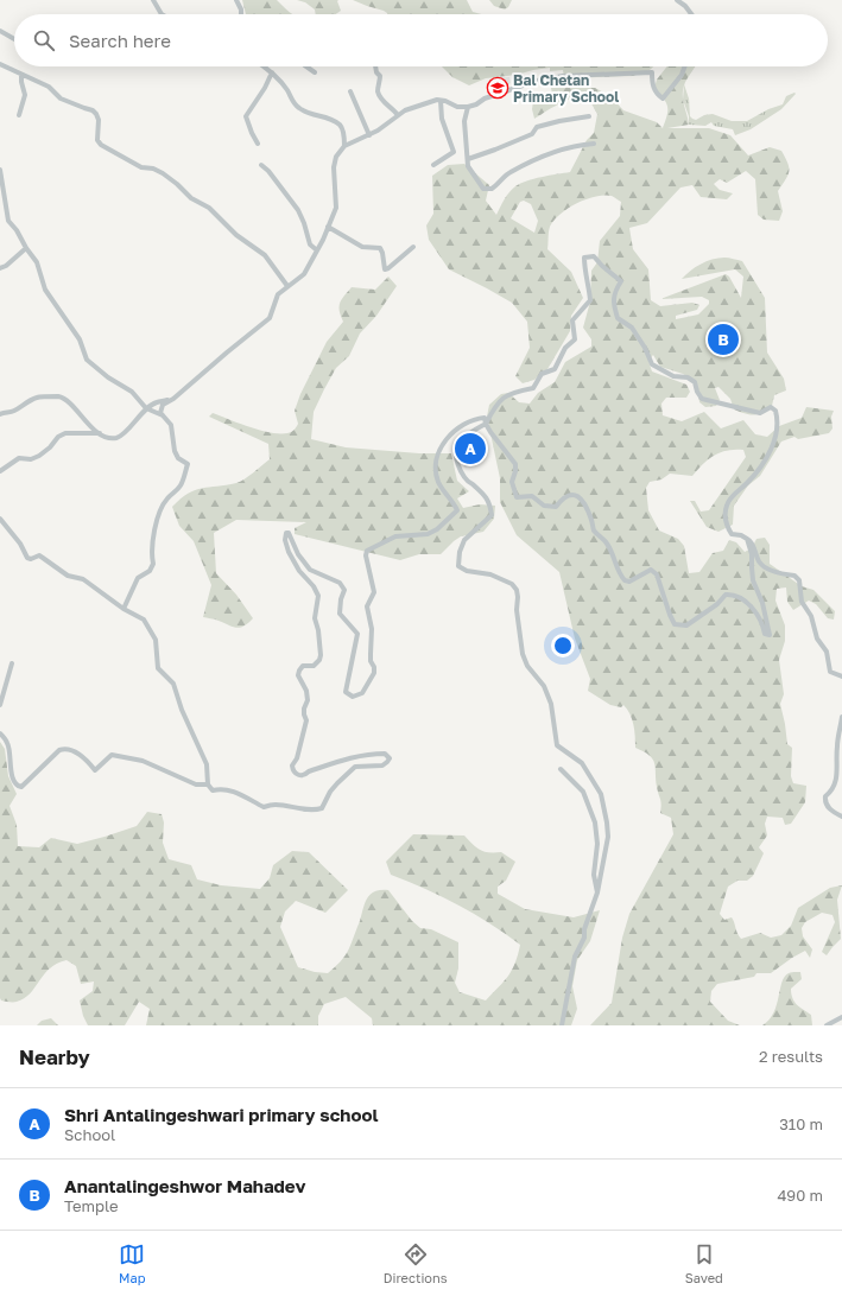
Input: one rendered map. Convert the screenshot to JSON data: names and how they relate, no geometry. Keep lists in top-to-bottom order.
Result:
{
  "places": {
    "school or university": ["Bal Chetan Primary School"]
  },
  "page": {
    "search": "Search here",
    "pins": ["B", "A"],
    "heading": ["Nearby", "2 results"],
    "list": [
      {
        "mark": "A",
        "name": "Shri Antalingeshwari primary school",
        "note": "School",
        "value": "310 m"
      },
      {
        "mark": "B",
        "name": "Anantalingeshwor Mahadev",
        "note": "Temple",
        "value": "490 m"
      }
    ],
    "nav": ["Map", "Directions", "Saved"]
  }
}
